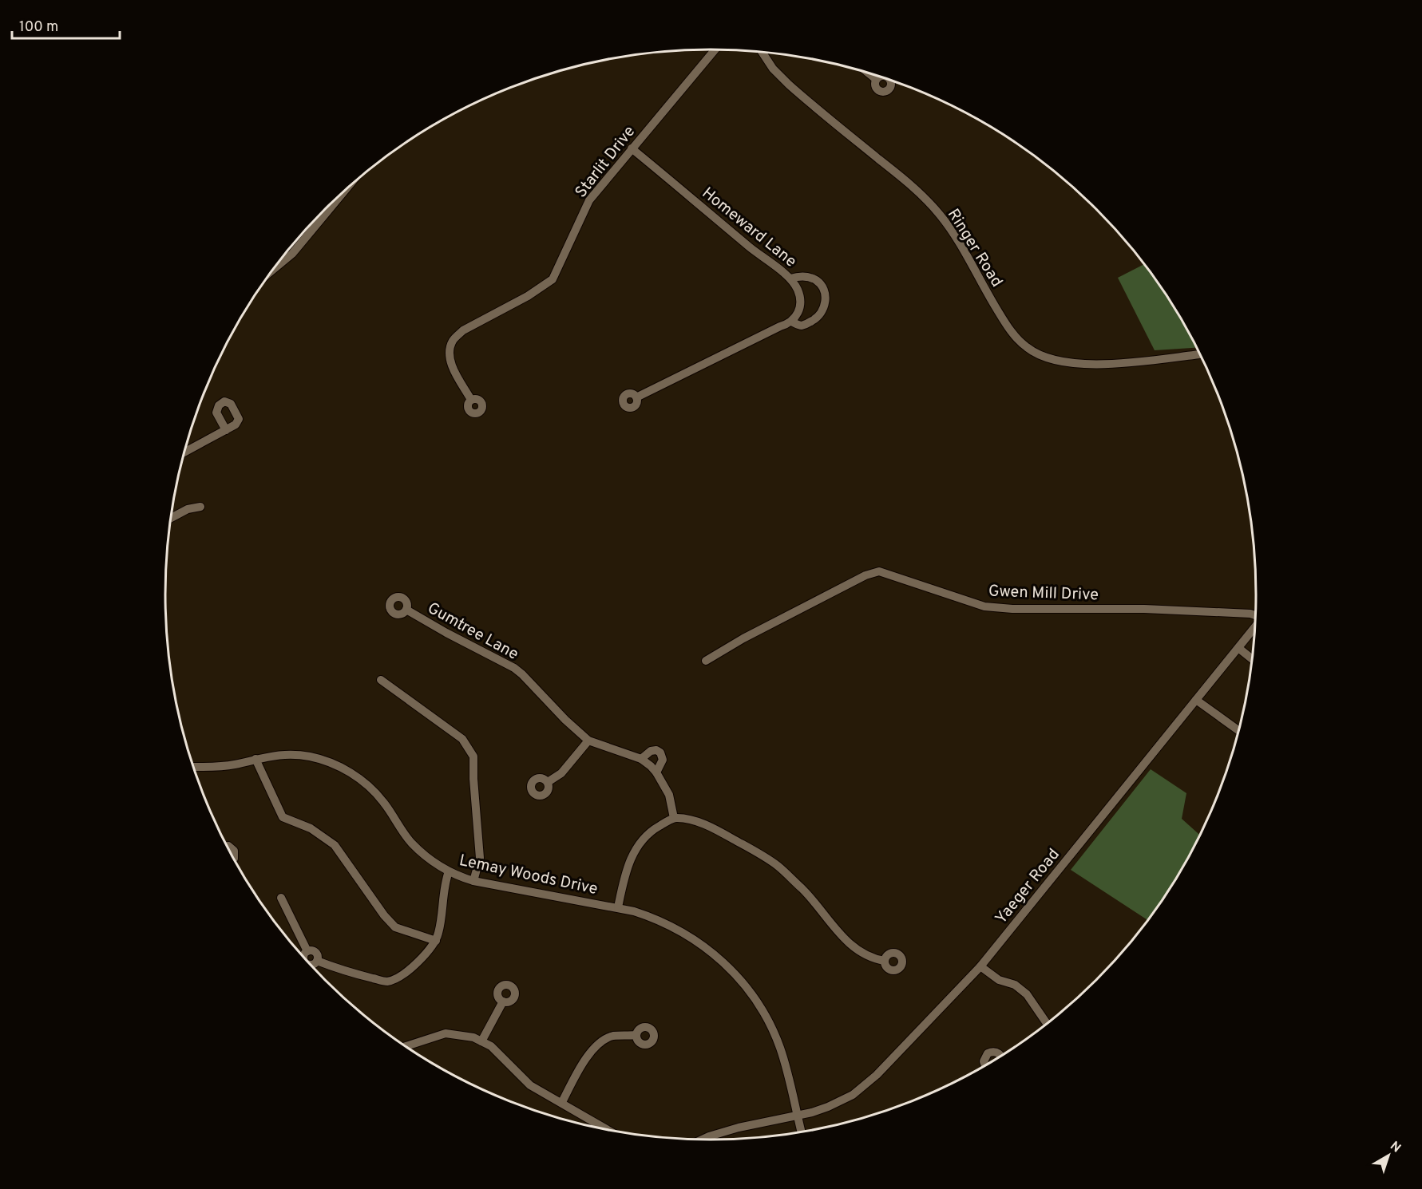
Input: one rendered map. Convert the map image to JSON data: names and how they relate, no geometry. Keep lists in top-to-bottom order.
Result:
{
  "streets": {
    "street": [
      "Starlit Drive",
      "Homeward Lane",
      "Ringer Road",
      "Gwen Mill Drive",
      "Gumtree Lane",
      "Lemay Woods Drive",
      "Yaeger Road"
    ]
  },
  "crossings": [
    ["Starlit Drive", "Homeward Lane"],
    ["Lemay Woods Drive", "Yaeger Road"]
  ],
  "scale_bar": "100 m",
  "north": "top right"
}
